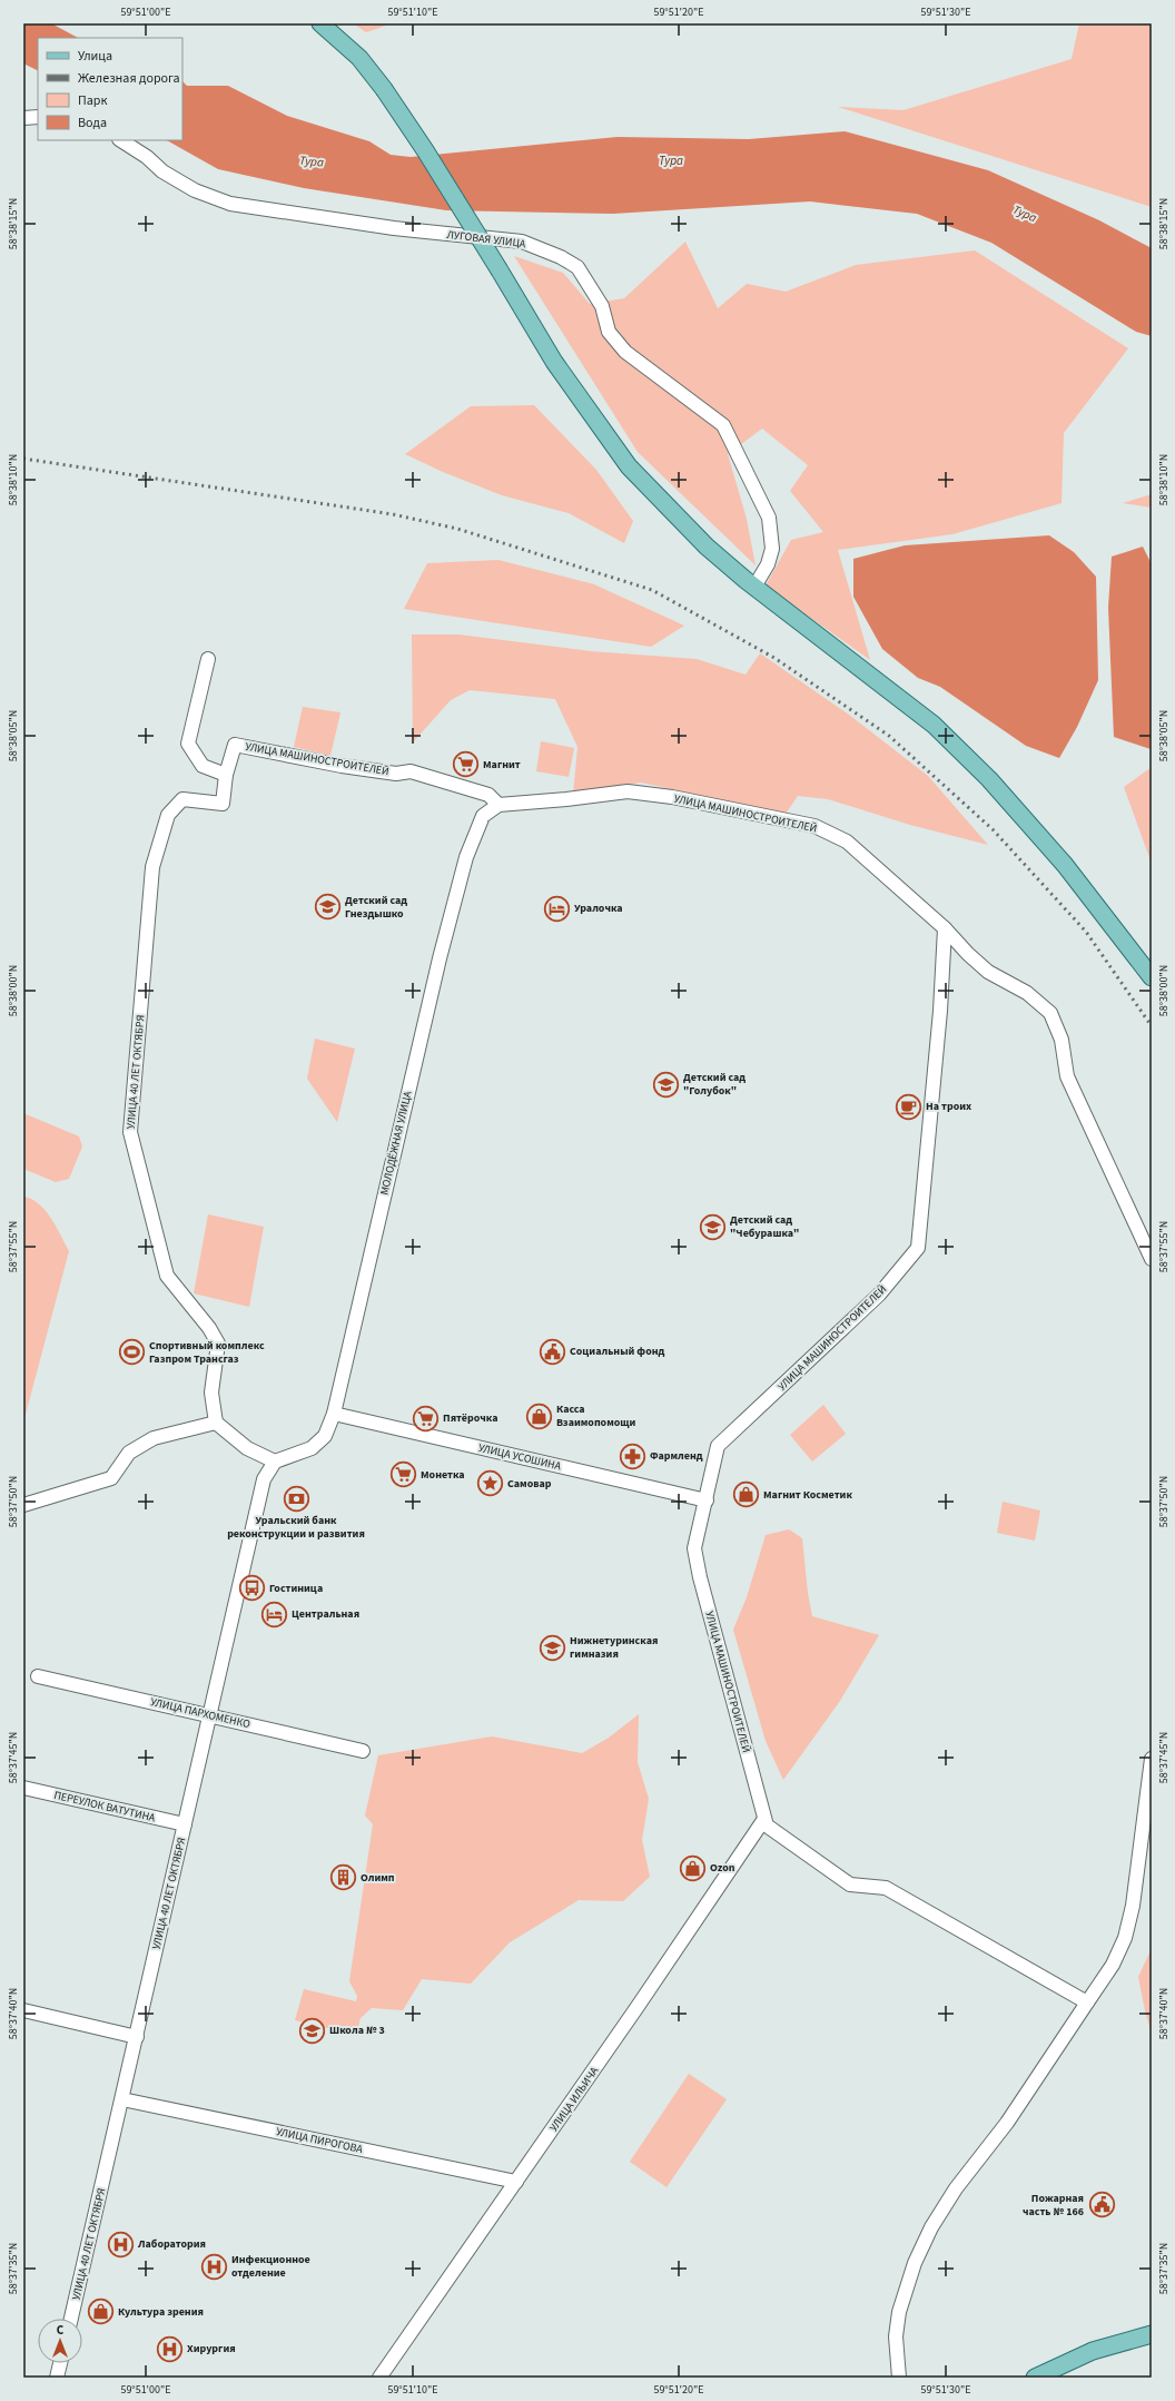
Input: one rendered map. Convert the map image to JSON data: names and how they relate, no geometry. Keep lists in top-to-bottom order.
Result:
{
  "streets": {
    "street": [
      "ЛУГОВАЯ УЛИЦА",
      "УЛИЦА МАШИНОСТРОИТЕЛЕЙ",
      "УЛИЦА 40 ЛЕТ ОКТЯБРЯ",
      "МОЛОДЁЖНАЯ УЛИЦА",
      "УЛИЦА УСОШИНА",
      "УЛИЦА ПАРХОМЕНКО",
      "ПЕРЕУЛОК ВАТУТИНА",
      "УЛИЦА ИЛЬИЧА",
      "УЛИЦА ПИРОГОВА"
    ]
  },
  "crossings": [
    ["УЛИЦА МАШИНОСТРОИТЕЛЕЙ", "УЛИЦА 40 ЛЕТ ОКТЯБРЯ"],
    ["УЛИЦА МАШИНОСТРОИТЕЛЕЙ", "МОЛОДЁЖНАЯ УЛИЦА"],
    ["УЛИЦА МАШИНОСТРОИТЕЛЕЙ", "УЛИЦА УСОШИНА"],
    ["УЛИЦА МАШИНОСТРОИТЕЛЕЙ", "УЛИЦА ИЛЬИЧА"],
    ["УЛИЦА 40 ЛЕТ ОКТЯБРЯ", "МОЛОДЁЖНАЯ УЛИЦА"],
    ["УЛИЦА 40 ЛЕТ ОКТЯБРЯ", "УЛИЦА ПАРХОМЕНКО"],
    ["УЛИЦА 40 ЛЕТ ОКТЯБРЯ", "ПЕРЕУЛОК ВАТУТИНА"],
    ["УЛИЦА 40 ЛЕТ ОКТЯБРЯ", "УЛИЦА ПИРОГОВА"],
    ["МОЛОДЁЖНАЯ УЛИЦА", "УЛИЦА УСОШИНА"],
    ["УЛИЦА ИЛЬИЧА", "УЛИЦА ПИРОГОВА"]
  ],
  "water": ["Тура"],
  "places": {
    "supermarket": ["Магнит", "Пятёрочка", "Монетка"],
    "school or university": [
      "Детский сад Гнездышко",
      "Детский сад \"Голубок\"",
      "Детский сад \"Чебурашка\"",
      "Нижнетуринская гимназия",
      "Школа № 3"
    ],
    "hotel": ["Уралочка", "Центральная"],
    "cafe": ["На троих"],
    "public building": ["Социальный фонд", "Пожарная часть № 166"],
    "sports": ["Спортивный комплекс Газпром Трансгаз"],
    "shop": [
      "Касса Взаимопомощи",
      "Магнит Косметик",
      "Ozon",
      "Культура зрения"
    ],
    "pharmacy": ["Фармленд"],
    "place": ["Самовар"],
    "bank": ["Уральский банк реконструкции и развития"],
    "bus stop": ["Гостиница"],
    "building": ["Олимп"],
    "hospital": ["Лаборатория", "Инфекционное отделение", "Хирургия"]
  },
  "legend": [
    "Улица",
    "Железная дорога",
    "Парк",
    "Вода"
  ],
  "north": "top",
  "coordinates": [
    "59°51'00\"E",
    "59°51'10\"E",
    "59°51'20\"E",
    "59°51'30\"E",
    "58°38'15\"N",
    "58°38'10\"N",
    "58°38'05\"N",
    "58°38'00\"N",
    "58°37'55\"N",
    "58°37'50\"N",
    "58°37'45\"N",
    "58°37'40\"N",
    "58°37'35\"N"
  ]
}
